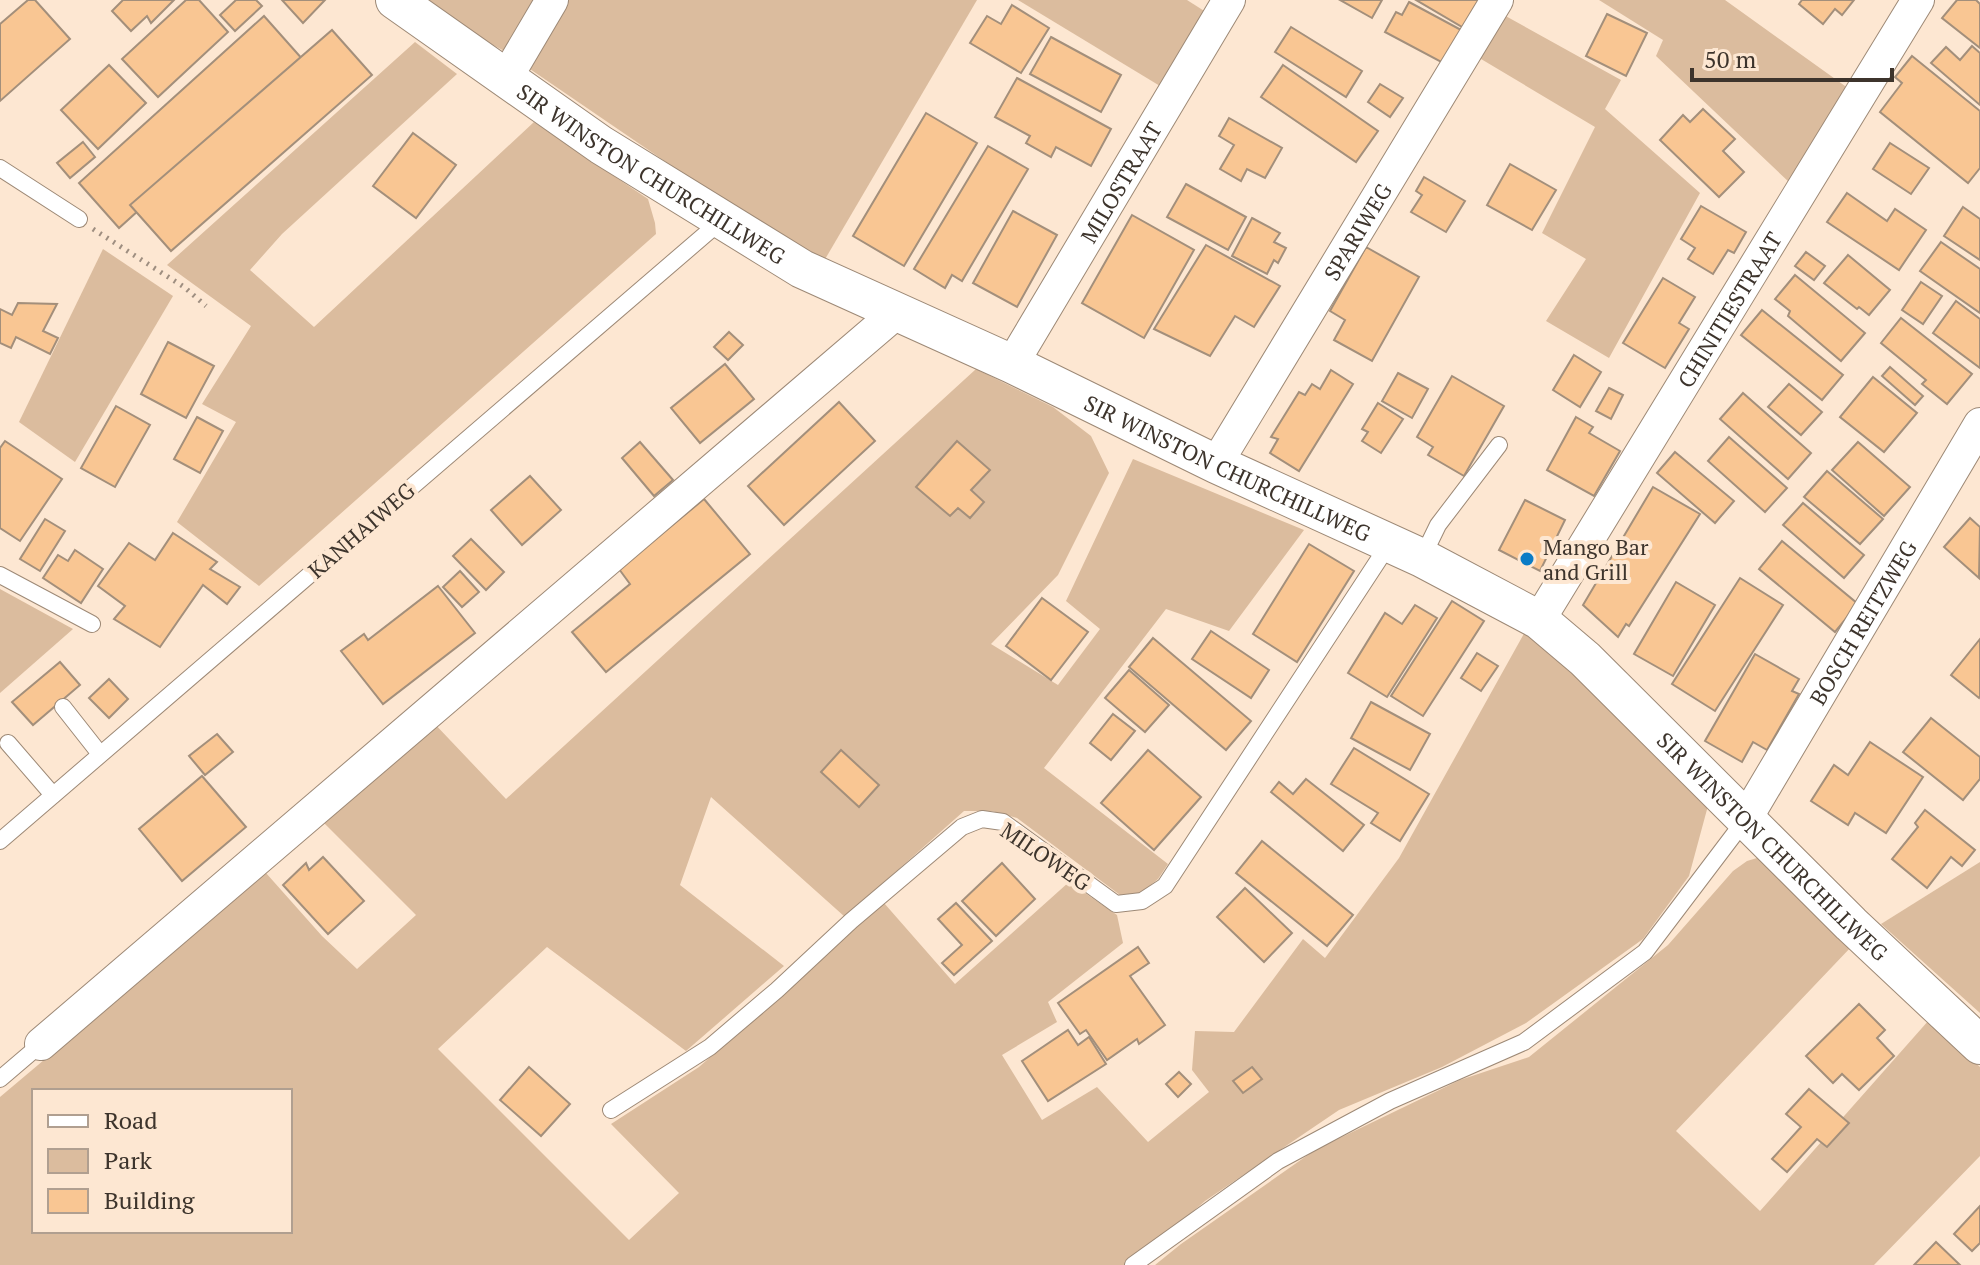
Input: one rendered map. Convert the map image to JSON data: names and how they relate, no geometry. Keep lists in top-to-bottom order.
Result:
{
  "streets": {
    "street": [
      "SIR WINSTON CHURCHILLWEG",
      "MILOSTRAAT",
      "SPARIWEG",
      "CHINITIESTRAAT",
      "BOSCH REITZWEG"
    ],
    "lane": ["KANHAIWEG", "MILOWEG"]
  },
  "crossings": [
    ["SIR WINSTON CHURCHILLWEG", "MILOSTRAAT"],
    ["SIR WINSTON CHURCHILLWEG", "SPARIWEG"],
    ["SIR WINSTON CHURCHILLWEG", "CHINITIESTRAAT"],
    ["SIR WINSTON CHURCHILLWEG", "KANHAIWEG"],
    ["SIR WINSTON CHURCHILLWEG", "BOSCH REITZWEG"],
    ["SIR WINSTON CHURCHILLWEG", "MILOWEG"]
  ],
  "places": ["Mango Bar and Grill"],
  "legend": ["Road", "Park", "Building"],
  "scale_bar": "50 m"
}
